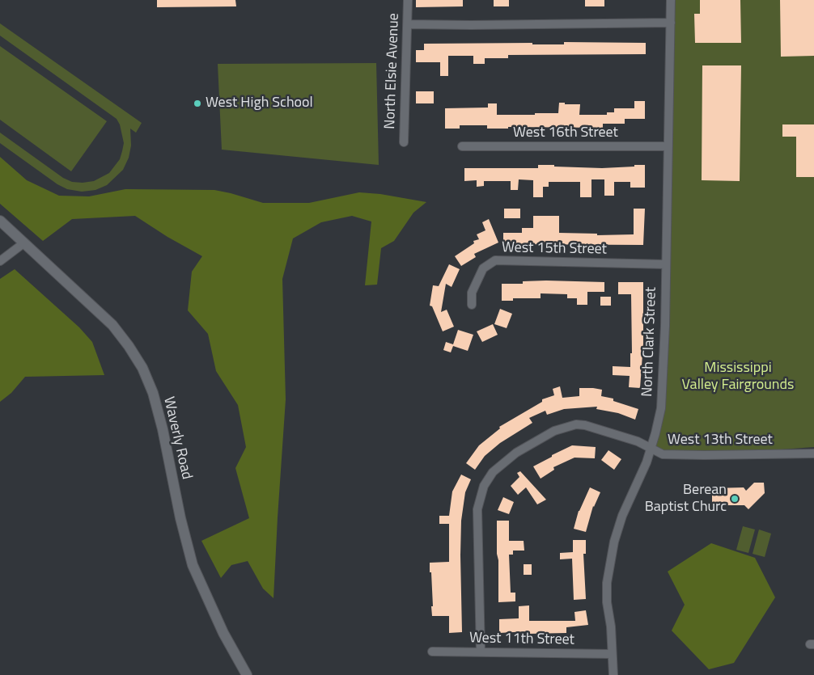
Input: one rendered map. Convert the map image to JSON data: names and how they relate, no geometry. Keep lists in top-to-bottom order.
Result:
{
  "streets": {
    "street": [
      "North Elsie Avenue",
      "West 16th Street",
      "West 15th Street",
      "North Clark Street",
      "Waverly Road",
      "West 13th Street",
      "West 11th Street"
    ]
  },
  "crossings": [
    ["West 16th Street", "North Clark Street"],
    ["West 15th Street", "North Clark Street"],
    ["North Clark Street", "West 13th Street"],
    ["North Clark Street", "West 11th Street"],
    ["West 13th Street", "West 11th Street"]
  ],
  "parks": ["Mississippi Valley Fairgrounds"],
  "places": ["West High School", "Berean Baptist Churc"]
}
